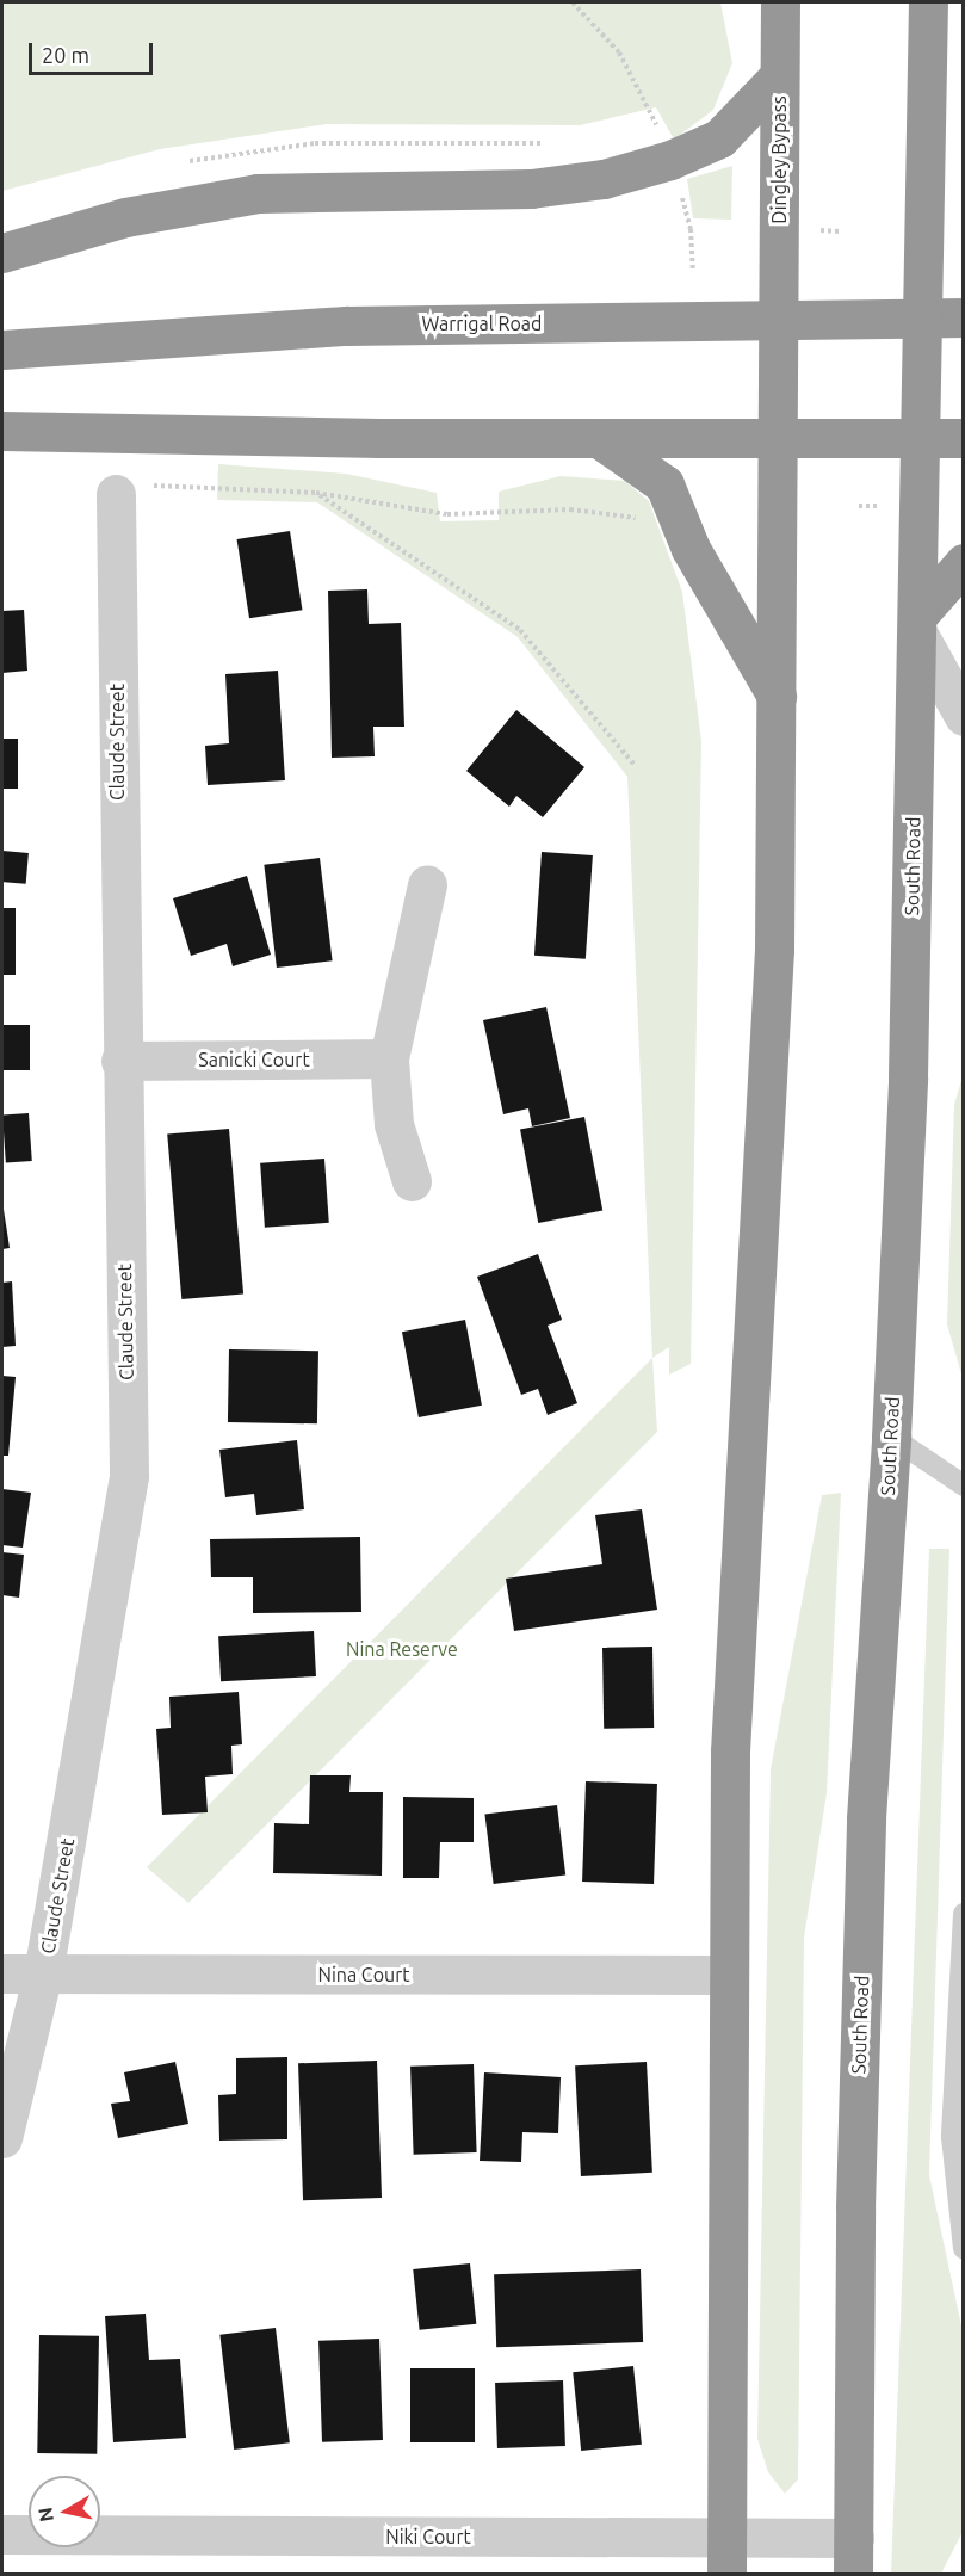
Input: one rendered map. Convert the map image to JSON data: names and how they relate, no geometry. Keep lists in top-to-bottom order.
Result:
{
  "streets": {
    "highway": ["Dingley Bypass", "Warrigal Road", "South Road"],
    "street": [
      "Claude Street",
      "Sanicki Court",
      "Nina Court",
      "Niki Court"
    ]
  },
  "crossings": [
    ["Dingley Bypass", "Warrigal Road"],
    ["Warrigal Road", "South Road"],
    ["Claude Street", "Sanicki Court"],
    ["Claude Street", "Nina Court"],
    ["South Road", "Niki Court"]
  ],
  "parks": ["Nina Reserve"],
  "scale_bar": "20 m",
  "north": "left"
}
